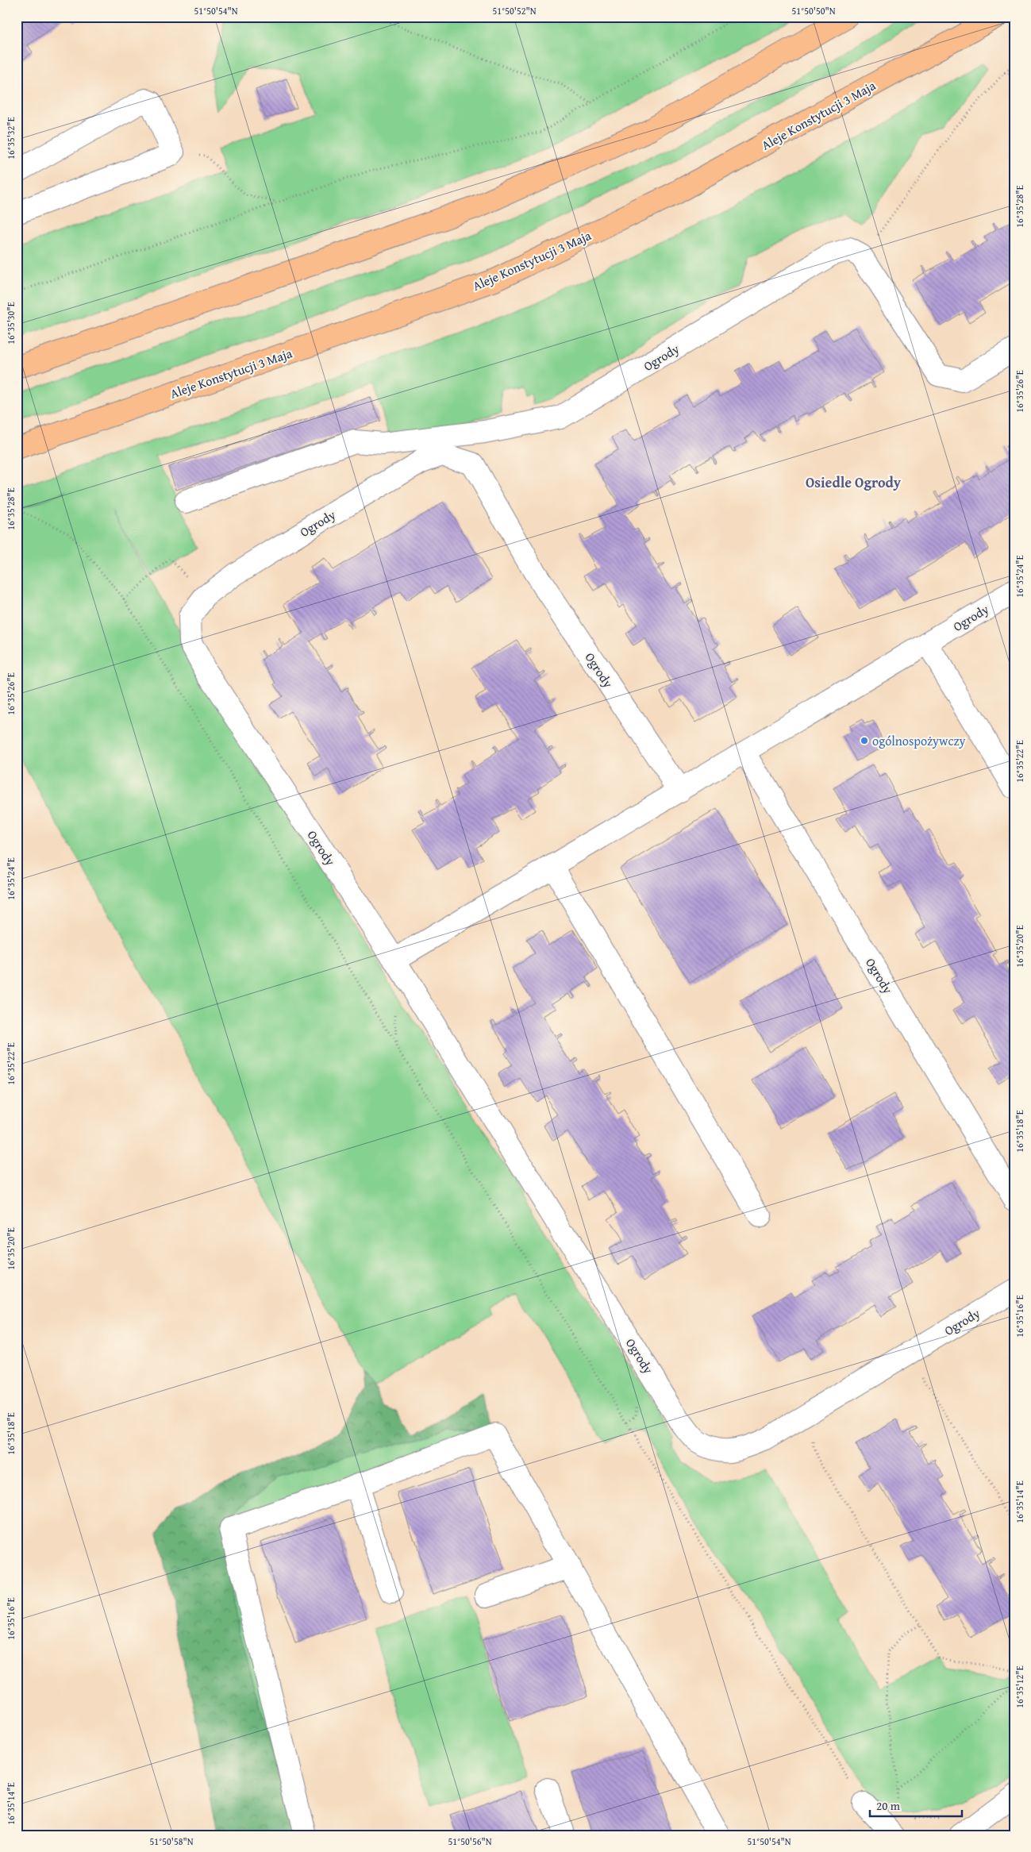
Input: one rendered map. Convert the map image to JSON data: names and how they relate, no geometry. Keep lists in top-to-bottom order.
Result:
{
  "streets": {
    "main road": ["Aleje Konstytucji 3 Maja"],
    "street": ["Ogrody"]
  },
  "districts": ["Osiedle Ogrody"],
  "places": ["ogólnospożywczy"],
  "scale_bar": "20 m",
  "coordinates": [
    "51°50'54\"N",
    "51°50'52\"N",
    "51°50'50\"N",
    "16°35'32\"E",
    "16°35'28\"E",
    "16°35'30\"E",
    "16°35'26\"E",
    "16°35'24\"E",
    "16°35'22\"E",
    "16°35'20\"E",
    "16°35'18\"E",
    "16°35'16\"E",
    "16°35'14\"E",
    "16°35'12\"E",
    "51°50'58\"N",
    "51°50'56\"N"
  ]
}
